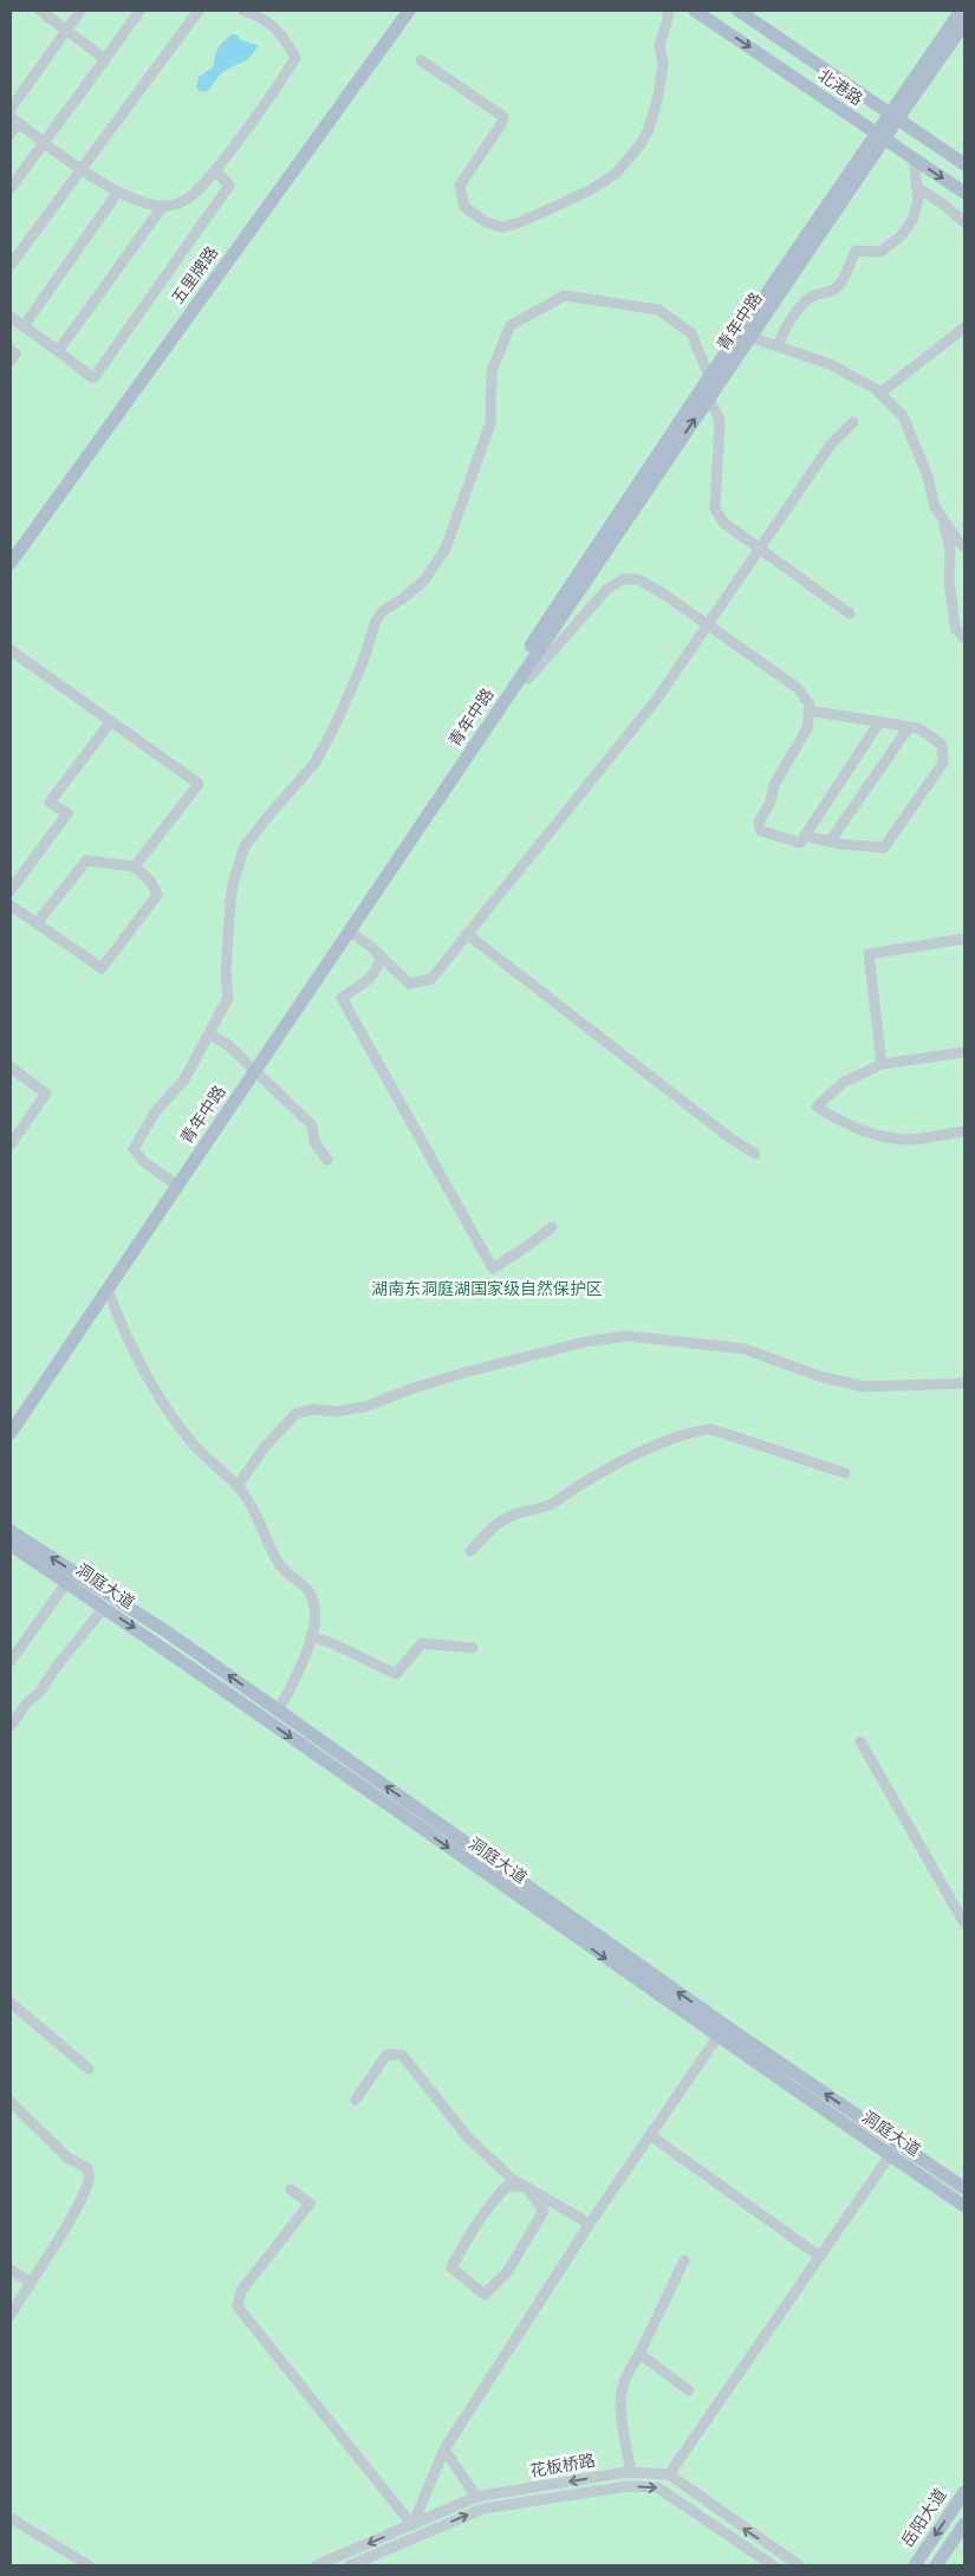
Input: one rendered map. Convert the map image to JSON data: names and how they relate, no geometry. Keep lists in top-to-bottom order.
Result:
{
  "streets": {
    "main road": [
      "北港路",
      "五里牌路",
      "青年中路",
      "洞庭大道",
      "岳阳大道"
    ],
    "street": ["花板桥路"]
  },
  "crossings": [
    ["北港路", "青年中路"]
  ],
  "parks": ["湖南东洞庭湖国家级自然保护区"]
}
